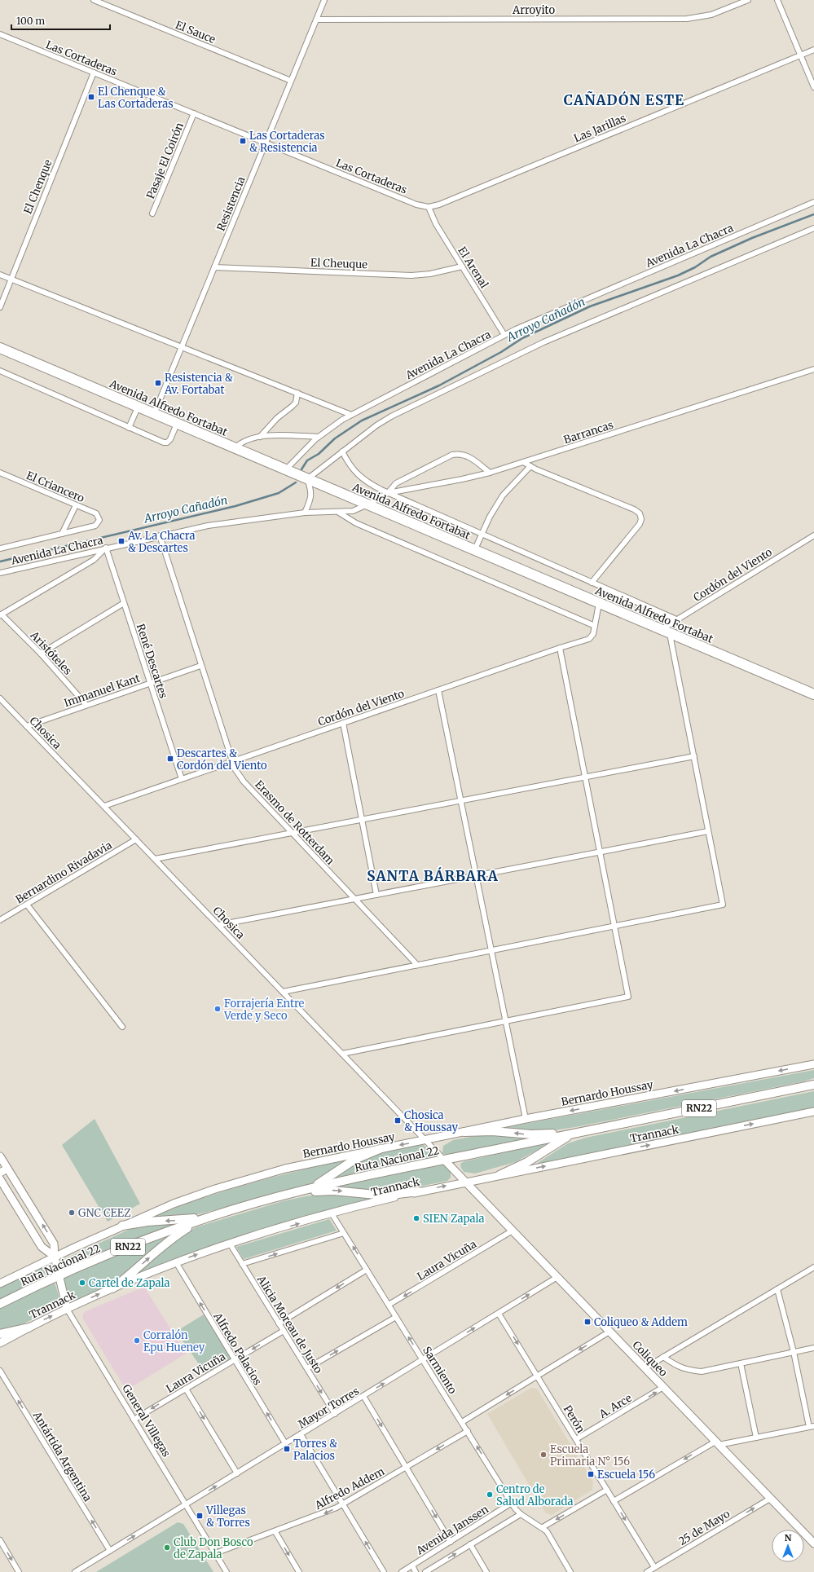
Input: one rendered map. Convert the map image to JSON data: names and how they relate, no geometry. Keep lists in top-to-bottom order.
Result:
{
  "streets": {
    "highway": ["Avenida Alfredo Fortabat"],
    "main road": ["RN22", "Ruta Nacional 22"],
    "street": [
      "Arroyito",
      "El Sauce",
      "Las Cortaderas",
      "Las Jarillas",
      "Pasaje El Coirón",
      "El Chenque",
      "Resistencia",
      "Avenida La Chacra",
      "El Cheuque",
      "El Arenal",
      "Barrancas",
      "El Criancero",
      "Cordón del Viento",
      "Aristóteles",
      "René Descartes",
      "Immanuel Kant",
      "Chosica",
      "Erasmo de Rotterdam",
      "Bernardino Rivadavia",
      "Bernardo Houssay",
      "Trannack",
      "Laura Vicuña",
      "Alicia Moreau de Justo",
      "Alfredo Palacios",
      "Coliqueo",
      "Sarmiento",
      "A. Arce",
      "Mayor Torres",
      "Perón",
      "General Villegas",
      "Antártida Argentina",
      "Alfredo Addem",
      "25 de Mayo",
      "Avenida Janssen"
    ]
  },
  "crossings": [
    ["Arroyito", "Resistencia"],
    ["El Sauce", "Resistencia"],
    ["Las Cortaderas", "Las Jarillas"],
    ["Las Cortaderas", "Pasaje El Coirón"],
    ["Las Cortaderas", "El Chenque"],
    ["Las Cortaderas", "Resistencia"],
    ["Las Cortaderas", "El Arenal"],
    ["Las Jarillas", "El Arenal"],
    ["Resistencia", "El Cheuque"],
    ["Resistencia", "Avenida Alfredo Fortabat"],
    ["Avenida La Chacra", "El Arenal"],
    ["Avenida La Chacra", "Avenida Alfredo Fortabat"],
    ["Avenida La Chacra", "Barrancas"],
    ["Avenida La Chacra", "El Criancero"],
    ["Avenida La Chacra", "René Descartes"],
    ["Avenida La Chacra", "Erasmo de Rotterdam"],
    ["El Cheuque", "El Arenal"],
    ["Avenida Alfredo Fortabat", "Barrancas"],
    ["Avenida Alfredo Fortabat", "Cordón del Viento"],
    ["Cordón del Viento", "René Descartes"],
    ["Cordón del Viento", "Chosica"],
    ["Cordón del Viento", "Erasmo de Rotterdam"],
    ["Aristóteles", "Immanuel Kant"],
    ["René Descartes", "Immanuel Kant"],
    ["Immanuel Kant", "Chosica"],
    ["Immanuel Kant", "Erasmo de Rotterdam"],
    ["Chosica", "Bernardino Rivadavia"],
    ["Chosica", "Bernardo Houssay"],
    ["Chosica", "Ruta Nacional 22"],
    ["Chosica", "Coliqueo"],
    ["Bernardo Houssay", "General Villegas"],
    ["Trannack", "Alicia Moreau de Justo"],
    ["Trannack", "Alfredo Palacios"],
    ["Trannack", "Coliqueo"],
    ["Trannack", "Sarmiento"],
    ["Trannack", "General Villegas"],
    ["Ruta Nacional 22", "Coliqueo"],
    ["Ruta Nacional 22", "General Villegas"],
    ["Laura Vicuña", "Alicia Moreau de Justo"],
    ["Laura Vicuña", "Alfredo Palacios"],
    ["Laura Vicuña", "Coliqueo"],
    ["Laura Vicuña", "Sarmiento"],
    ["Laura Vicuña", "General Villegas"],
    ["Alicia Moreau de Justo", "Mayor Torres"],
    ["Alfredo Palacios", "Mayor Torres"],
    ["Coliqueo", "A. Arce"],
    ["Coliqueo", "Mayor Torres"],
    ["Coliqueo", "25 de Mayo"],
    ["Sarmiento", "Mayor Torres"],
    ["Sarmiento", "Alfredo Addem"],
    ["Sarmiento", "Avenida Janssen"],
    ["A. Arce", "Perón"],
    ["Mayor Torres", "Perón"],
    ["Mayor Torres", "General Villegas"],
    ["Mayor Torres", "Antártida Argentina"],
    ["Perón", "25 de Mayo"],
    ["General Villegas", "Alfredo Addem"]
  ],
  "one_way": [
    "Bernardo Houssay",
    "Trannack",
    "Laura Vicuña",
    "Alfredo Palacios",
    "Sarmiento",
    "A. Arce",
    "Mayor Torres",
    "Perón",
    "Antártida Argentina",
    "Alfredo Addem",
    "25 de Mayo"
  ],
  "districts": ["CAÑADÓN ESTE", "SANTA BÁRBARA"],
  "water": ["Arroyo Cañadón"],
  "places": {
    "transit": [
      "El Chenque & Las Cortaderas",
      "Las Cortaderas & Resistencia",
      "Resistencia & Av. Fortabat",
      "Av. La Chacra & Descartes",
      "Descartes & Cordón del Viento",
      "Chosica & Houssay",
      "Coliqueo & Addem",
      "Torres & Palacios",
      "Escuela 156",
      "Villegas & Torres"
    ],
    "other": [
      "Forrajería Entre Verde y Seco",
      "GNC CEEZ",
      "SIEN Zapala",
      "Cartel de Zapala",
      "Corralón Epu Hueney",
      "Escuela Primaria N° 156",
      "Centro de Salud Alborada",
      "Club Don Bosco de Zapala"
    ]
  },
  "scale_bar": "100 m",
  "north": "top"
}
